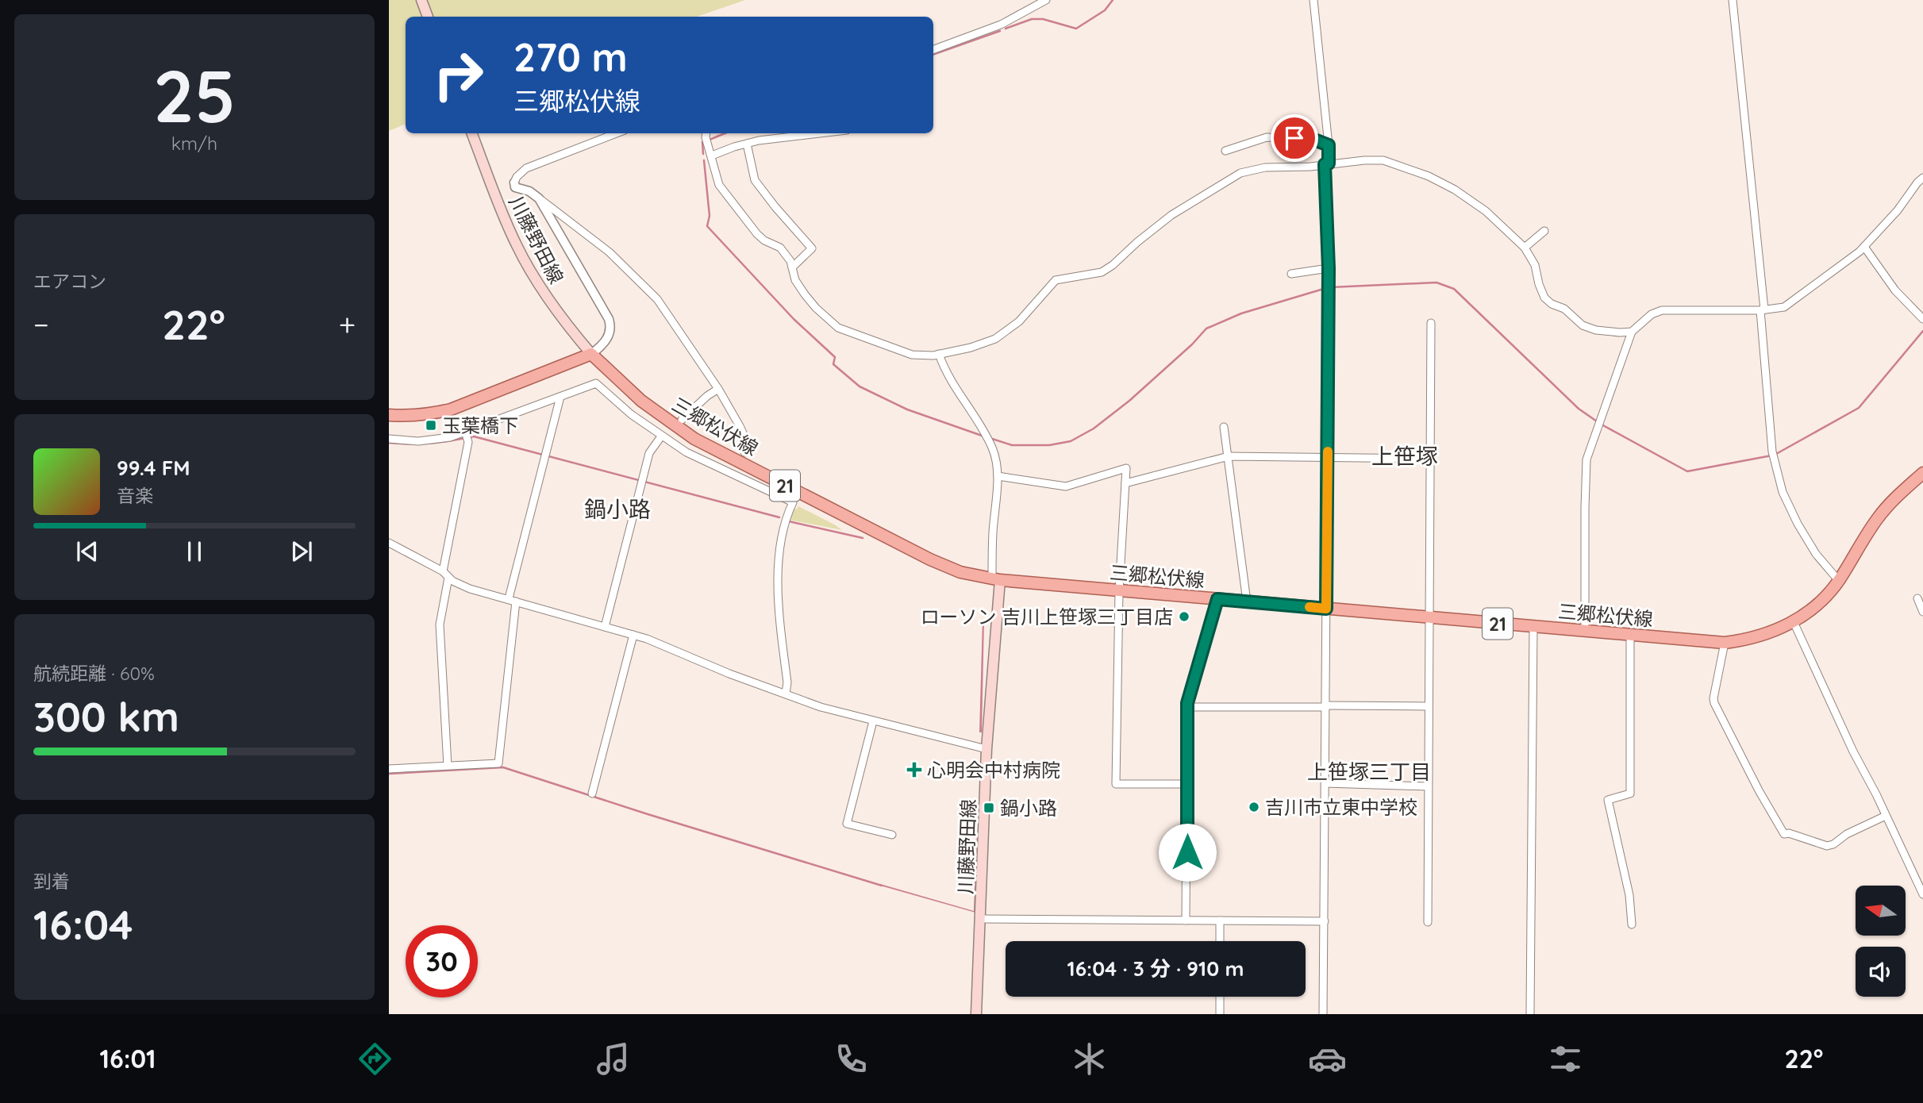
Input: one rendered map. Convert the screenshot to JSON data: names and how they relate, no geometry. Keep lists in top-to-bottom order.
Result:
{
  "streets": {
    "main road": ["川藤野田線", "三郷松伏線", "21"]
  },
  "crossings": [
    ["川藤野田線", "三郷松伏線"]
  ],
  "districts": ["上笹塚", "鍋小路", "上笹塚三丁目"],
  "places": {
    "transit": ["玉葉橋下", "鍋小路"],
    "other": ["ローソン 吉川上笹塚三丁目店", "吉川市立東中学校"],
    "health": ["心明会中村病院"]
  },
  "north": "left",
  "page": {
    "tile": [
      ["25", "km/h"],
      "エアコン",
      ["航続距離 · 60%", "300 km"],
      ["到着", "16:04"]
    ],
    "turn": ["270 m", "三郷松伏線"],
    "heat": ["−", "22°", "+"],
    "song": ["99.4 FM", "音楽"],
    "limit": "30",
    "trip": "16:04 · 3 分 · 910 m",
    "tabs": ["16:01", "22°"]
  }
}
